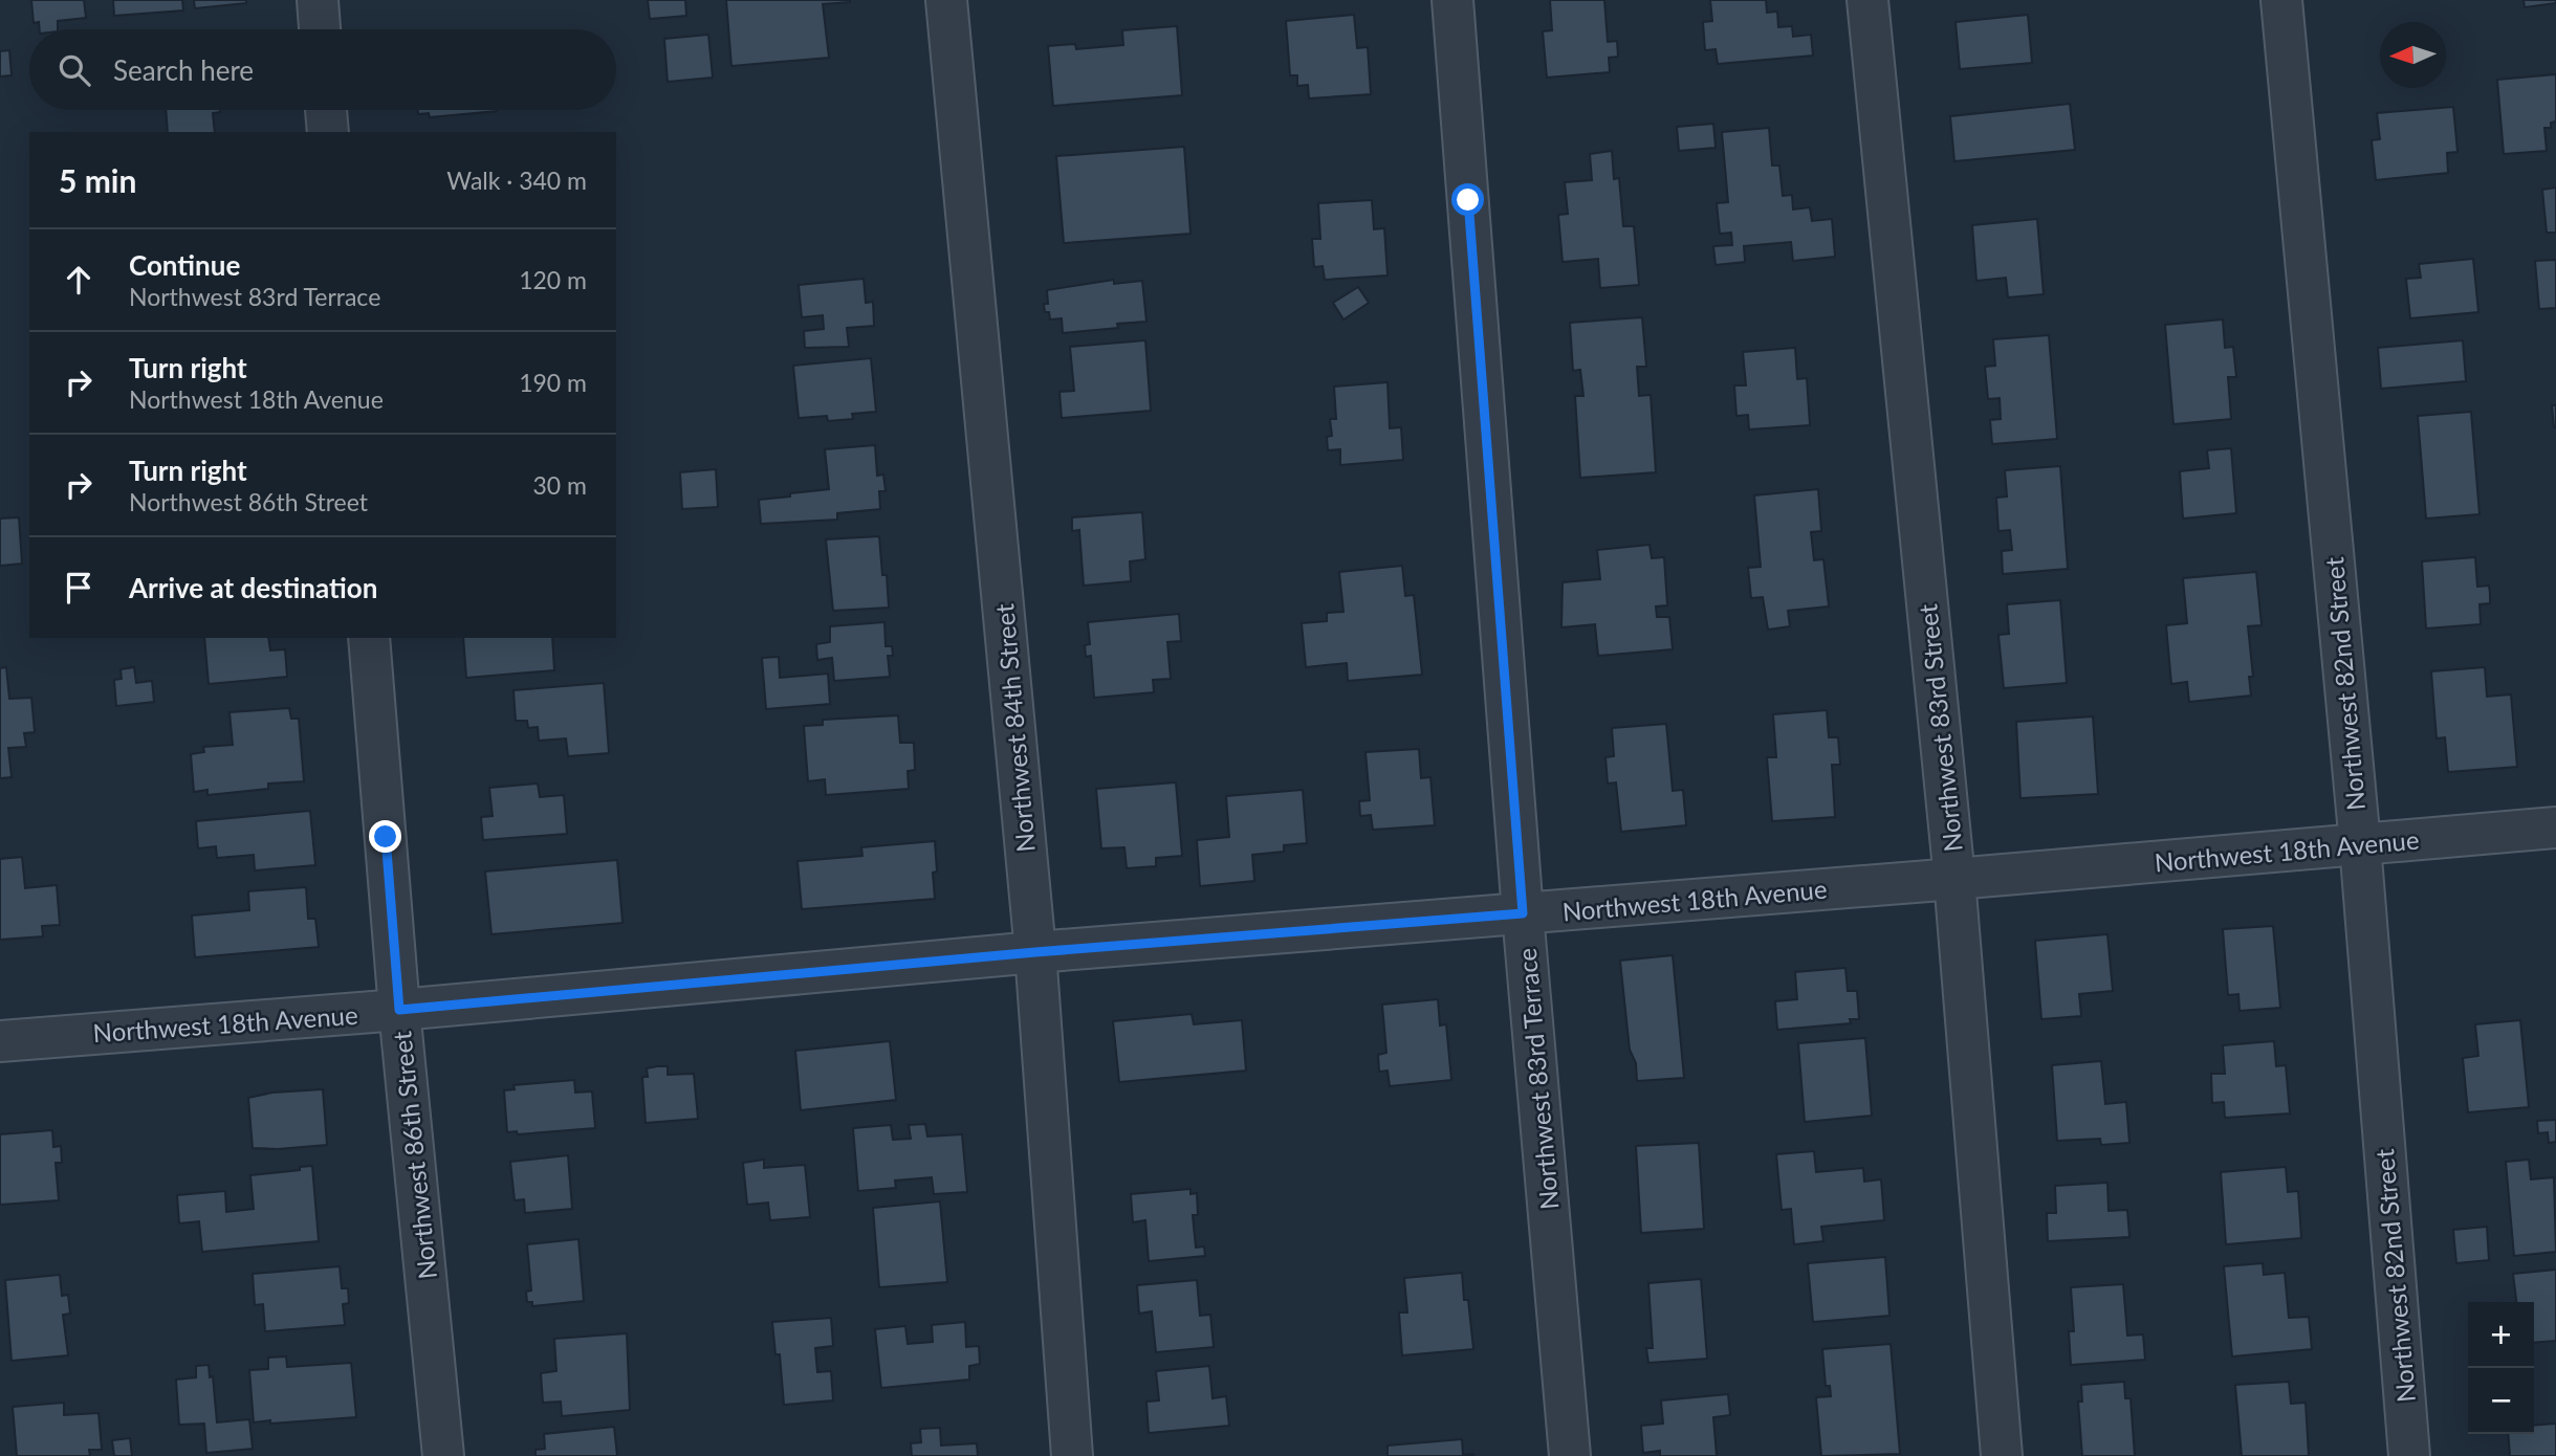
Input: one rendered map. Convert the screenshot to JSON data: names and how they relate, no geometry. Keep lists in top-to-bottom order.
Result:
{
  "streets": {
    "street": [
      "Northwest 82nd Street",
      "Northwest 84th Street",
      "Northwest 83rd Street",
      "Northwest 18th Avenue",
      "Northwest 83rd Terrace",
      "Northwest 86th Street"
    ]
  },
  "crossings": [
    ["Northwest 82nd Street", "Northwest 18th Avenue"],
    ["Northwest 84th Street", "Northwest 18th Avenue"],
    ["Northwest 83rd Street", "Northwest 18th Avenue"],
    ["Northwest 18th Avenue", "Northwest 83rd Terrace"],
    ["Northwest 18th Avenue", "Northwest 86th Street"]
  ],
  "north": "left",
  "page": {
    "search": "Search here",
    "heading": ["5 min", "Walk · 340 m"],
    "list": [
      ["Continue", "Northwest 83rd Terrace", "120 m"],
      ["Turn right", "Northwest 18th Avenue", "190 m"],
      ["Turn right", "Northwest 86th Street", "30 m"],
      "Arrive at destination"
    ],
    "map_buttons": ["+", "−"]
  }
}
